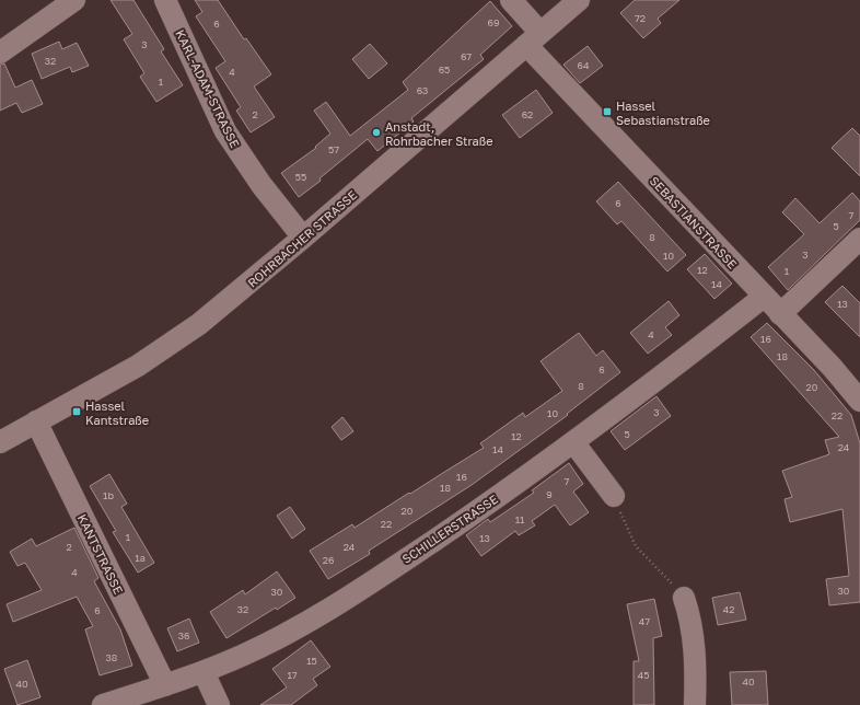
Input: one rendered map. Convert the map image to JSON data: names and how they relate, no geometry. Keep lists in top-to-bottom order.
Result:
{
  "streets": {
    "street": [
      "KARL-ADAM-STRASSE",
      "SEBASTIANSTRASSE",
      "ROHRBACHER STRASSE",
      "SCHILLERSTRASSE",
      "KANTSTRASSE"
    ]
  },
  "crossings": [
    ["KARL-ADAM-STRASSE", "ROHRBACHER STRASSE"],
    ["SEBASTIANSTRASSE", "ROHRBACHER STRASSE"],
    ["SEBASTIANSTRASSE", "SCHILLERSTRASSE"],
    ["ROHRBACHER STRASSE", "KANTSTRASSE"],
    ["SCHILLERSTRASSE", "KANTSTRASSE"]
  ],
  "places": {
    "transit": ["Hassel Sebastianstraße", "Hassel Kantstraße"],
    "other": ["Anstadt, Rohrbacher Straße"]
  },
  "house_numbers": [
    "72",
    "69",
    "6",
    "3",
    "67",
    "32",
    "64",
    "65",
    "4",
    "1",
    "63",
    "2",
    "62",
    "57",
    "55",
    "6",
    "7",
    "5",
    "8",
    "3",
    "10",
    "12",
    "1",
    "14",
    "13",
    "4",
    "16",
    "18",
    "6",
    "8",
    "20",
    "3",
    "10",
    "22",
    "5",
    "12",
    "24",
    "14",
    "16",
    "7",
    "18",
    "9",
    "1b",
    "20",
    "11",
    "22",
    "1",
    "13",
    "2",
    "24",
    "1a",
    "26",
    "4",
    "30",
    "30",
    "32",
    "42",
    "6",
    "47",
    "36",
    "38",
    "15",
    "17",
    "45",
    "40",
    "40"
  ]
}
